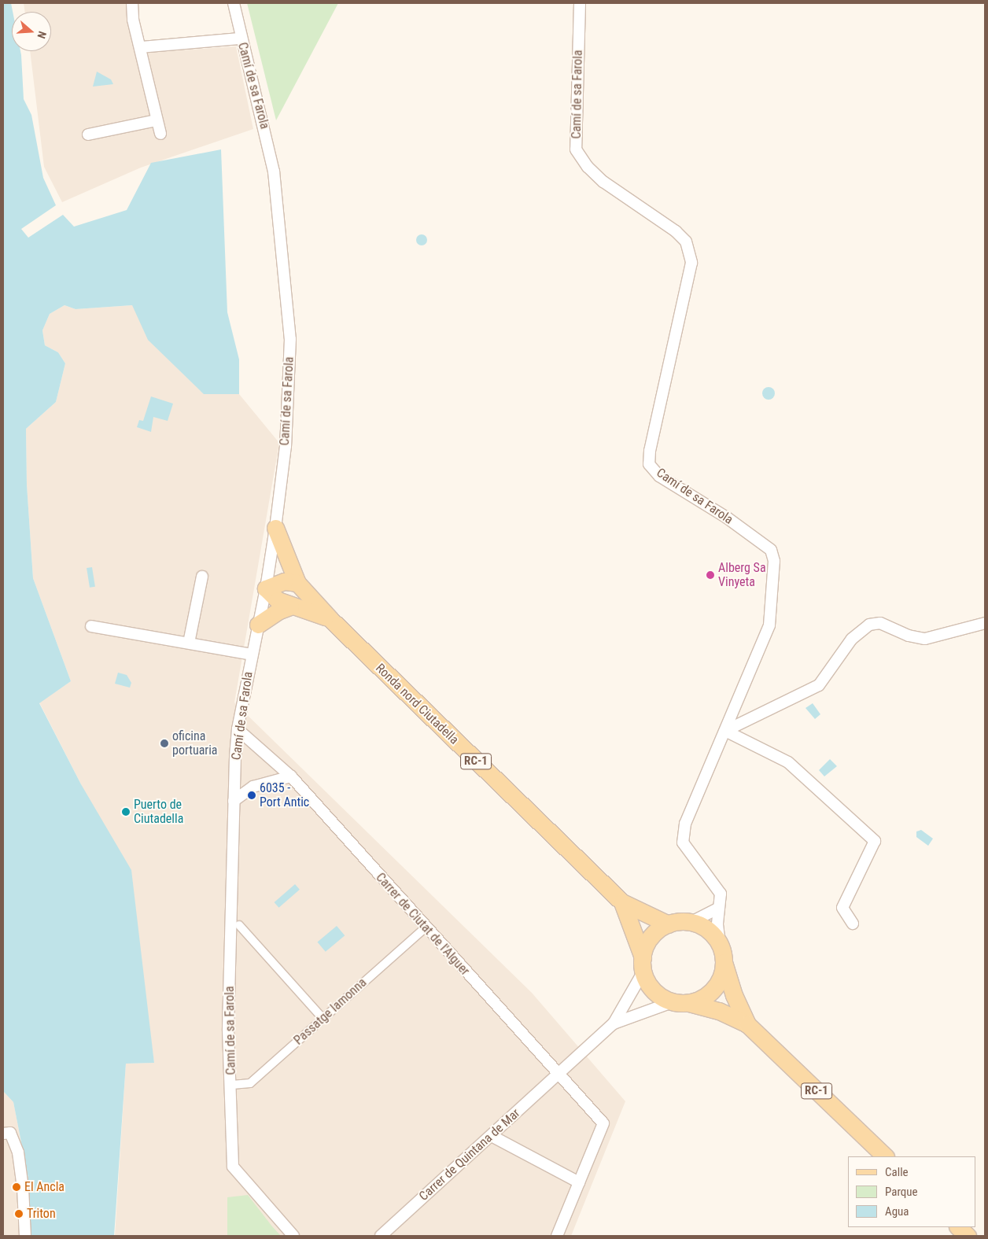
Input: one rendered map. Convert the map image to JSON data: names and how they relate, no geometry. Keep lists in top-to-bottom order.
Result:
{
  "streets": {
    "main road": ["Ronda nord Ciutadella", "RC-1"],
    "street": [
      "Camí de sa Farola",
      "Carrer de Ciutat de l'Alguer",
      "Passatge Iamonna",
      "Carrer de Quintana de Mar"
    ]
  },
  "crossings": [
    ["Camí de sa Farola", "Ronda nord Ciutadella"],
    ["Camí de sa Farola", "RC-1"],
    ["Camí de sa Farola", "Carrer de Ciutat de l'Alguer"],
    ["Camí de sa Farola", "Passatge Iamonna"],
    ["Ronda nord Ciutadella", "RC-1"],
    ["Carrer de Ciutat de l'Alguer", "Passatge Iamonna"],
    ["Carrer de Ciutat de l'Alguer", "Carrer de Quintana de Mar"]
  ],
  "places": [
    "Alberg Sa Vinyeta",
    "oficina portuaria",
    "6035 - Port Antic",
    "Puerto de Ciutadella",
    "El Ancla",
    "Triton"
  ],
  "legend": ["Calle", "Parque", "Agua"],
  "north": "right"
}
